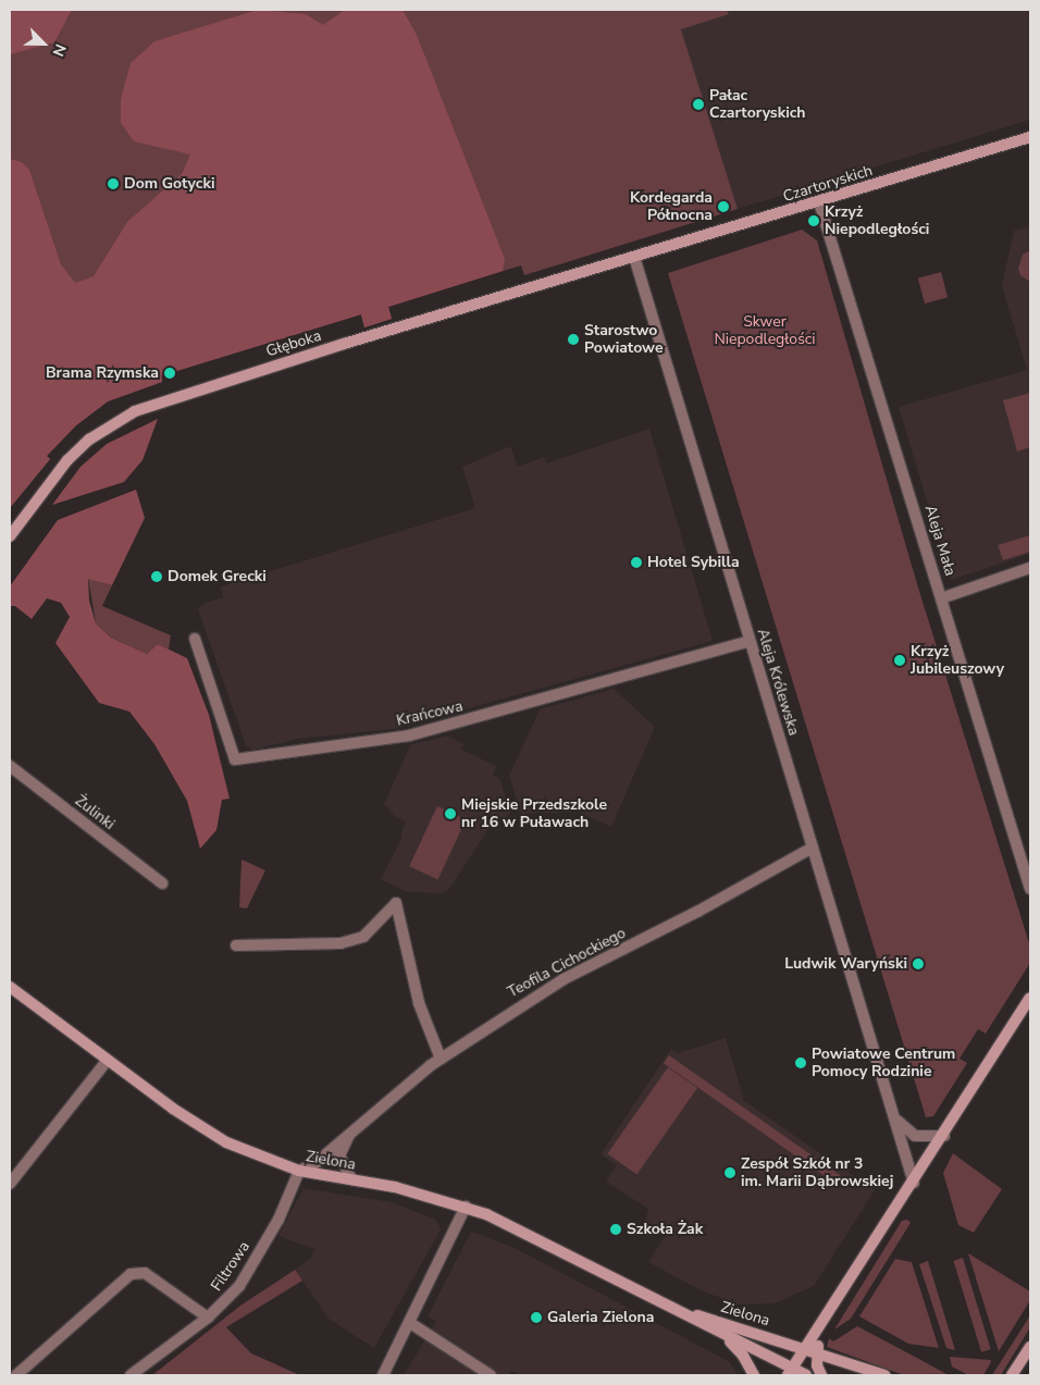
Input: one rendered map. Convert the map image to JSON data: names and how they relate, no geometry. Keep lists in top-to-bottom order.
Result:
{
  "streets": {
    "main road": ["Czartoryskich", "Głęboka", "Zielona"],
    "street": [
      "Aleja Mała",
      "Aleja Królewska",
      "Krańcowa",
      "Żulinki",
      "Teofila Cichockiego",
      "Filtrowa"
    ]
  },
  "crossings": [
    ["Czartoryskich", "Głęboka"],
    ["Czartoryskich", "Aleja Mała"],
    ["Czartoryskich", "Aleja Królewska"],
    ["Głęboka", "Aleja Królewska"],
    ["Aleja Królewska", "Krańcowa"],
    ["Aleja Królewska", "Teofila Cichockiego"],
    ["Teofila Cichockiego", "Zielona"],
    ["Teofila Cichockiego", "Filtrowa"],
    ["Zielona", "Filtrowa"]
  ],
  "parks": ["Skwer Niepodległości"],
  "places": [
    "Pałac Czartoryskich",
    "Dom Gotycki",
    "Kordegarda Północna",
    "Krzyż Niepodległości",
    "Starostwo Powiatowe",
    "Brama Rzymska",
    "Hotel Sybilla",
    "Domek Grecki",
    "Krzyż Jubileuszowy",
    "Miejskie Przedszkole nr 16 w Puławach",
    "Ludwik Waryński",
    "Powiatowe Centrum Pomocy Rodzinie",
    "Zespół Szkół nr 3 im. Marii Dąbrowskiej",
    "Szkoła Żak",
    "Galeria Zielona"
  ],
  "north": "bottom right"
}
